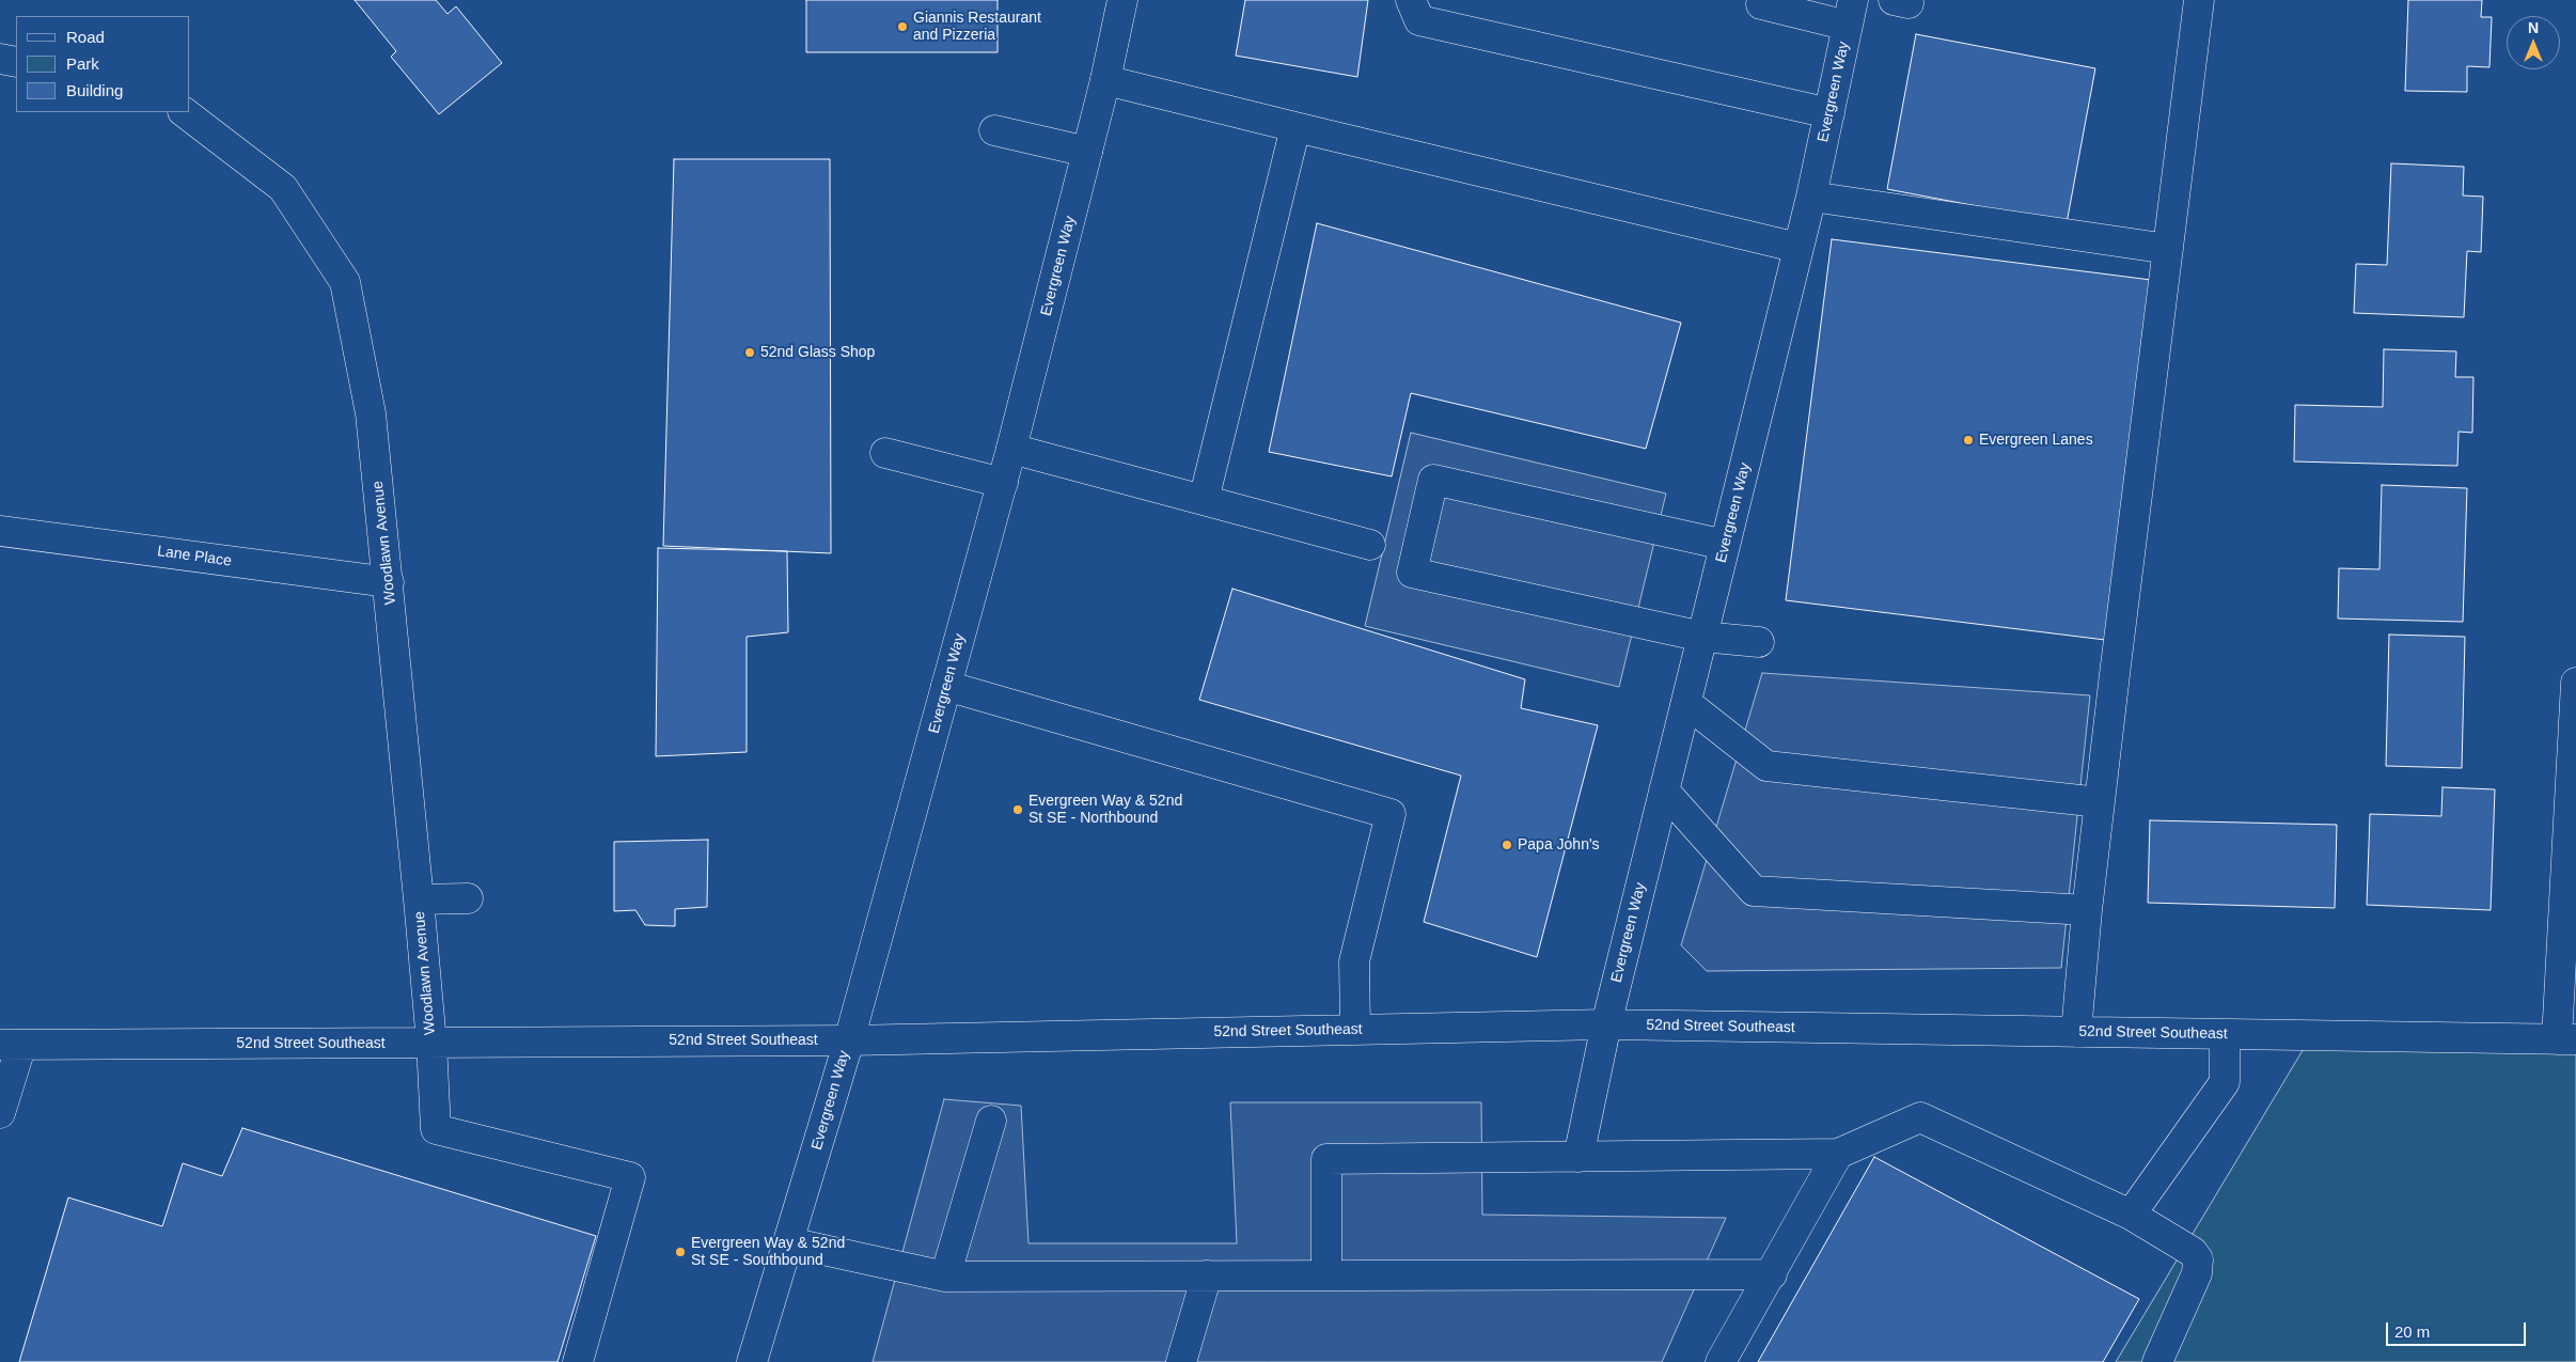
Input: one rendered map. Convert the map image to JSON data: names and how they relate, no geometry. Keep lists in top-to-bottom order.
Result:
{
  "streets": {
    "street": [
      "Evergreen Way",
      "Woodlawn Avenue",
      "Lane Place",
      "52nd Street Southeast"
    ]
  },
  "crossings": [
    ["Evergreen Way", "52nd Street Southeast"],
    ["Woodlawn Avenue", "Lane Place"],
    ["Woodlawn Avenue", "52nd Street Southeast"]
  ],
  "places": [
    "Giannis Restaurant and Pizzeria",
    "52nd Glass Shop",
    "Evergreen Lanes",
    "Evergreen Way & 52nd St SE - Northbound",
    "Papa John's",
    "Evergreen Way & 52nd St SE - Southbound"
  ],
  "legend": ["Road", "Park", "Building"],
  "scale_bar": "20 m",
  "north": "top"
}
